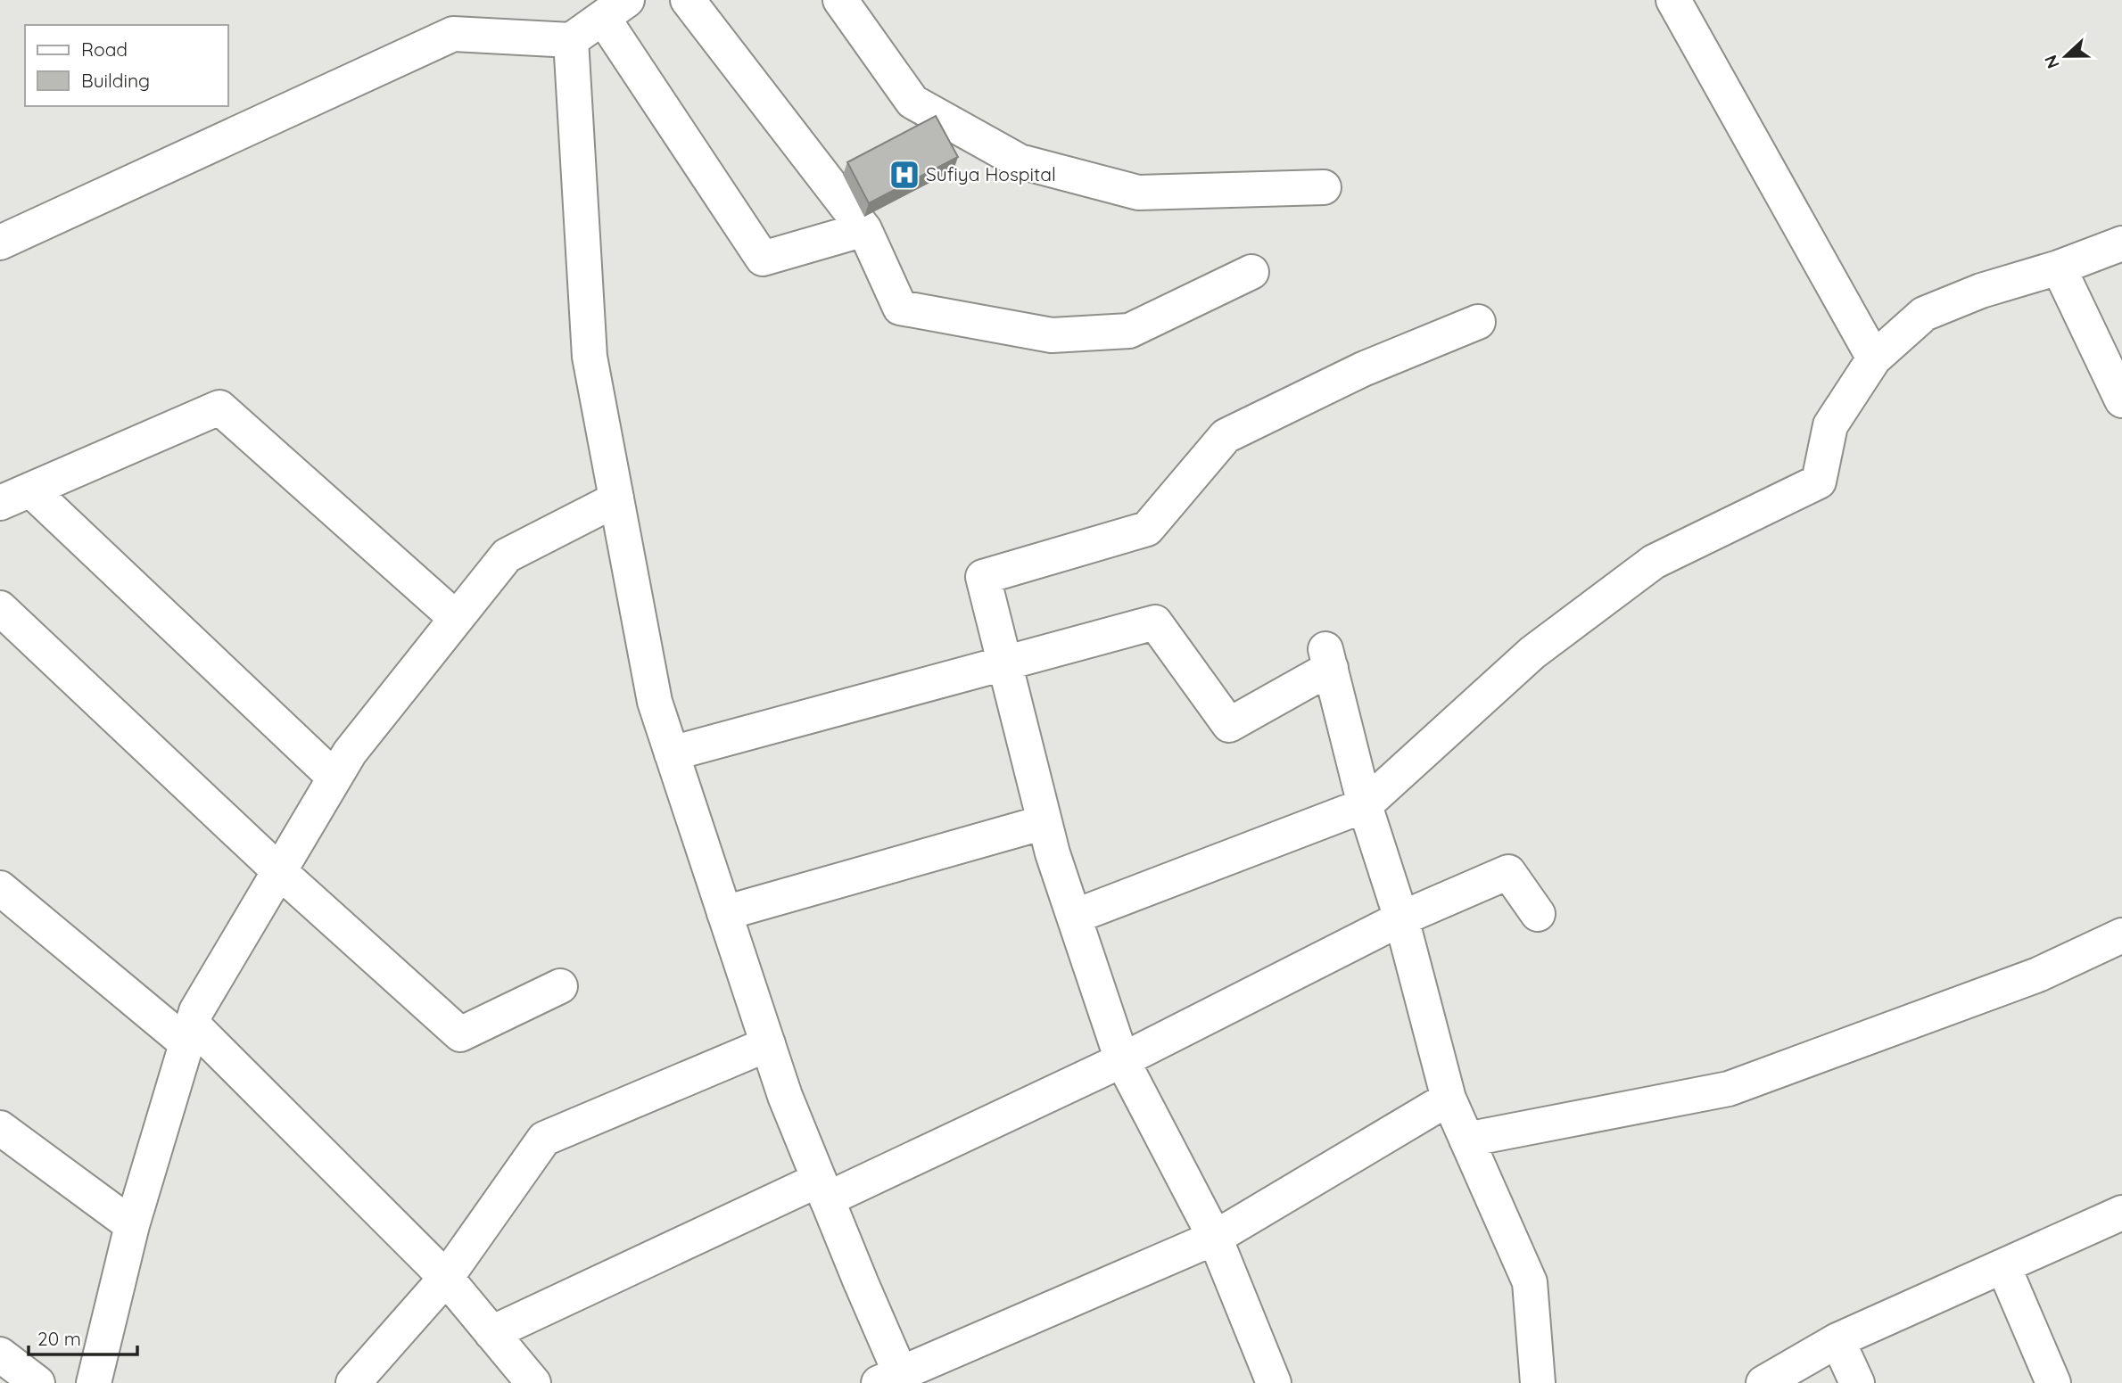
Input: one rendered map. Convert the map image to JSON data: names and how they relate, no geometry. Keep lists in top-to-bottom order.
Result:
{
  "places": {
    "hospital": ["Sufiya Hospital"]
  },
  "legend": ["Road", "Building"],
  "scale_bar": "20 m",
  "north": "left"
}
